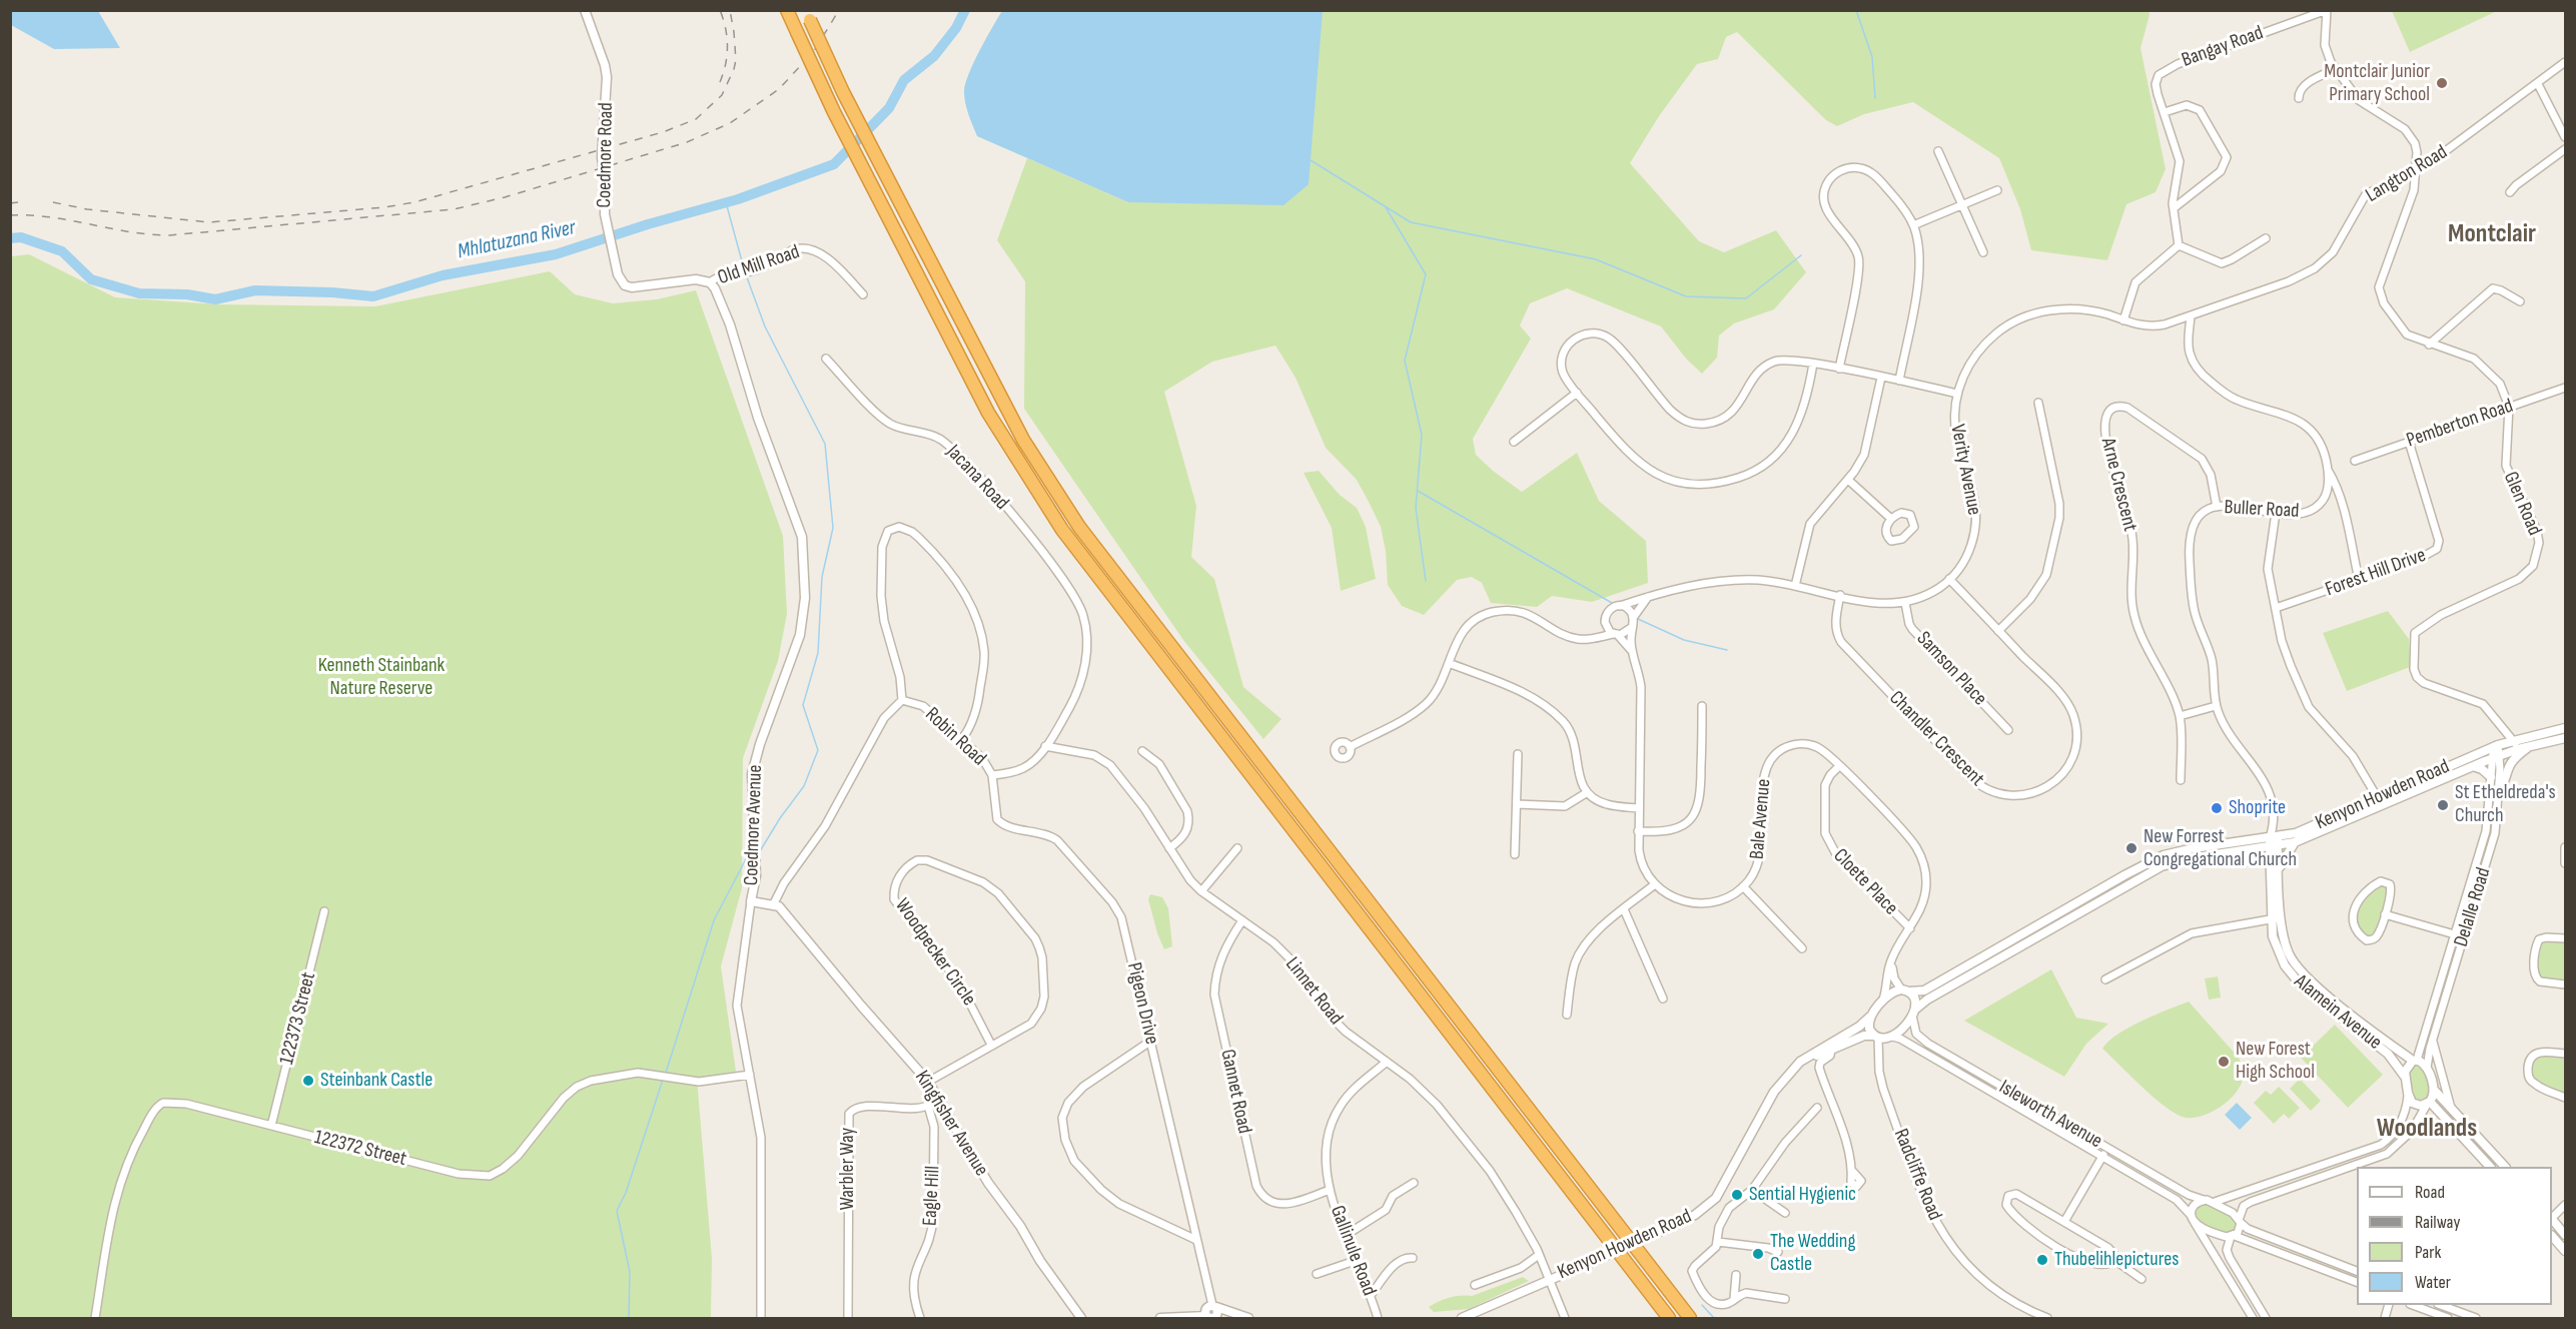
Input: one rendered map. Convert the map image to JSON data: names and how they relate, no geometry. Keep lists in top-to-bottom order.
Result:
{
  "streets": {
    "street": [
      "Bangay Road",
      "Coedmore Road",
      "Langton Road",
      "Old Mill Road",
      "Pemberton Road",
      "Verity Avenue",
      "Jacana Road",
      "Arne Crescent",
      "Glen Road",
      "Buller Road",
      "Forest Hill Drive",
      "Samson Place",
      "Robin Road",
      "Chandler Crescent",
      "Kenyon Howden Road",
      "Bale Avenue",
      "Coedmore Avenue",
      "Cloete Place",
      "Delalle Road",
      "Woodpecker Circle",
      "Linnet Road",
      "Pigeon Drive",
      "Alamein Avenue",
      "122373 Street",
      "Gannet Road",
      "Isleworth Avenue",
      "Kingfisher Avenue",
      "122372 Street",
      "Warbler Way",
      "Radcliffe Road",
      "Eagle Hill",
      "Gallinule Road"
    ]
  },
  "crossings": [
    ["Coedmore Road", "Old Mill Road"],
    ["Coedmore Road", "Coedmore Avenue"],
    ["Langton Road", "Verity Avenue"],
    ["Langton Road", "Glen Road"],
    ["Langton Road", "Buller Road"],
    ["Old Mill Road", "Coedmore Avenue"],
    ["Pemberton Road", "Glen Road"],
    ["Pemberton Road", "Forest Hill Drive"],
    ["Verity Avenue", "Samson Place"],
    ["Verity Avenue", "Chandler Crescent"],
    ["Verity Avenue", "Bale Avenue"],
    ["Jacana Road", "Robin Road"],
    ["Arne Crescent", "Buller Road"],
    ["Glen Road", "Kenyon Howden Road"],
    ["Buller Road", "Kenyon Howden Road"],
    ["Buller Road", "Alamein Avenue"],
    ["Robin Road", "Linnet Road"],
    ["Robin Road", "Pigeon Drive"],
    ["Robin Road", "Kingfisher Avenue"],
    ["Kenyon Howden Road", "Bale Avenue"],
    ["Kenyon Howden Road", "Delalle Road"],
    ["Kenyon Howden Road", "Linnet Road"],
    ["Kenyon Howden Road", "Alamein Avenue"],
    ["Kenyon Howden Road", "Isleworth Avenue"],
    ["Kenyon Howden Road", "Radcliffe Road"],
    ["Bale Avenue", "Cloete Place"],
    ["Coedmore Avenue", "122372 Street"],
    ["Delalle Road", "Alamein Avenue"],
    ["Woodpecker Circle", "Kingfisher Avenue"],
    ["Linnet Road", "Gannet Road"],
    ["Linnet Road", "Gallinule Road"],
    ["122373 Street", "122372 Street"],
    ["Gannet Road", "Gallinule Road"],
    ["Isleworth Avenue", "Radcliffe Road"],
    ["Warbler Way", "Eagle Hill"]
  ],
  "districts": ["Montclair", "Woodlands"],
  "water": ["Mhlatuzana River"],
  "parks": ["Kenneth Stainbank Nature Reserve"],
  "places": [
    "Montclair Junior Primary School",
    "St Etheldreda's Church",
    "Shoprite",
    "New Forrest Congregational Church",
    "New Forest High School",
    "Steinbank Castle",
    "Sential Hygienic",
    "The Wedding Castle",
    "Thubelihlepictures"
  ],
  "legend": [
    "Road",
    "Railway",
    "Park",
    "Water"
  ]
}
